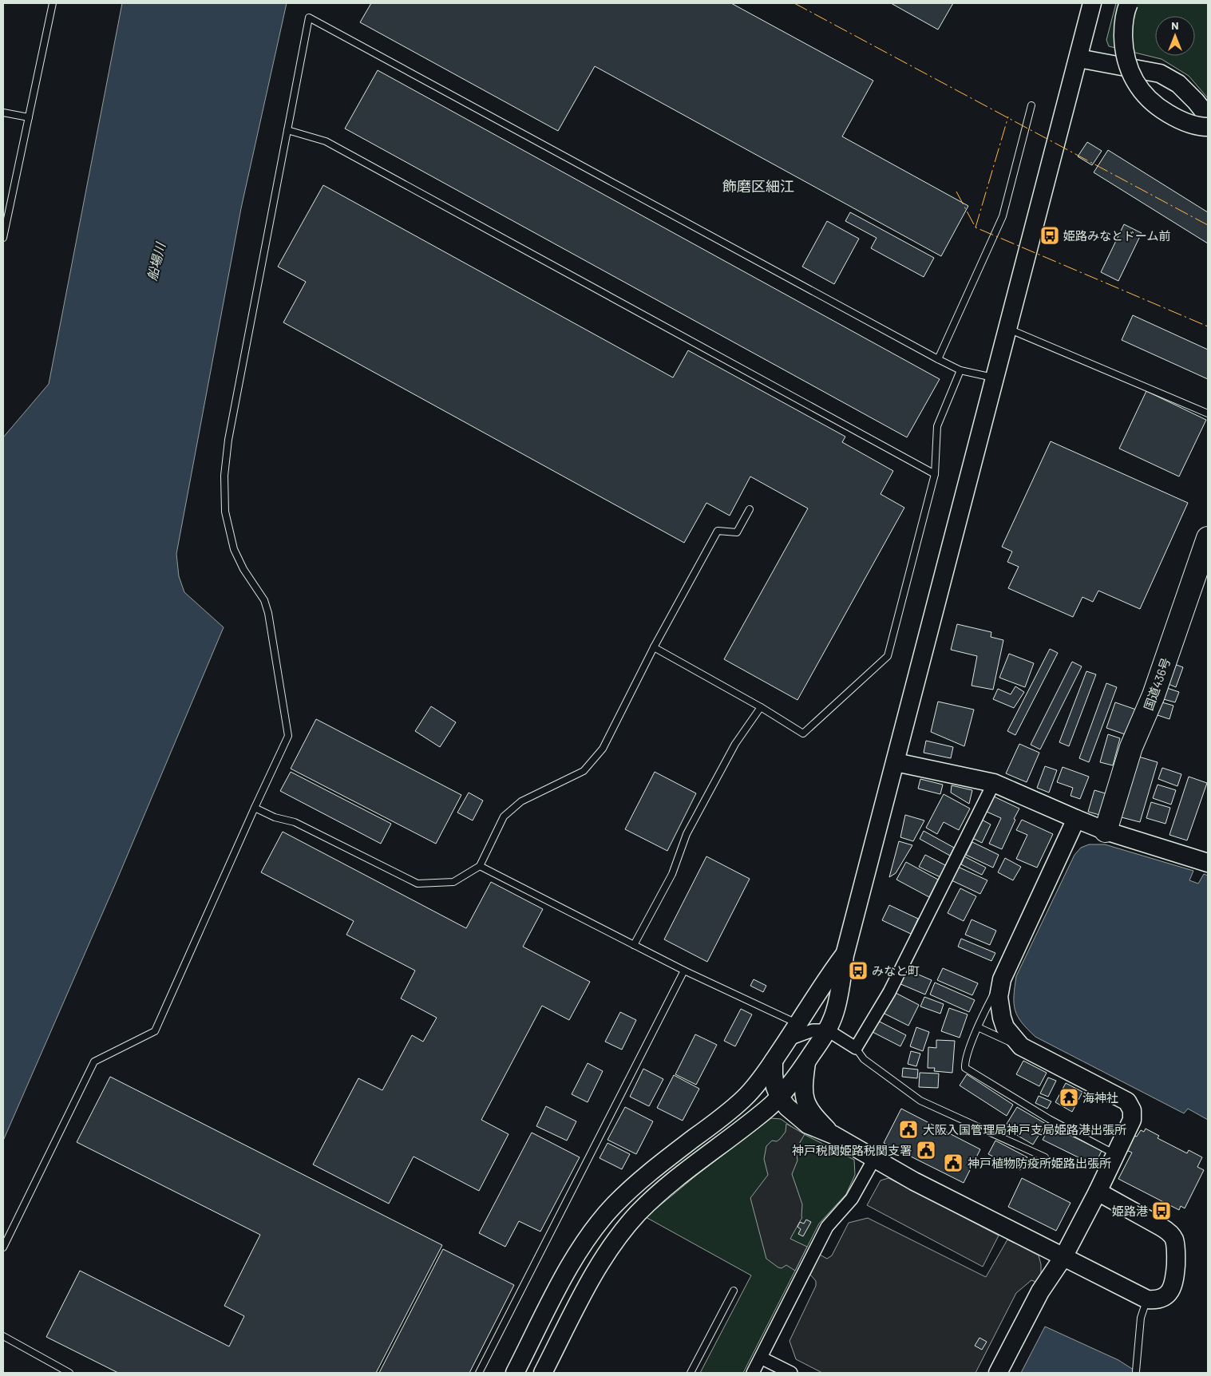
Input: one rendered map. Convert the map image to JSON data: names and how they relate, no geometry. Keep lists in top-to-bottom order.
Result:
{
  "streets": {
    "highway": ["国道436号"]
  },
  "districts": ["飾磨区細江"],
  "water": ["船場川"],
  "places": {
    "bus stop": ["姫路みなとドーム前", "みなと町", "姫路港"],
    "temple": ["海神社"],
    "public building": ["大阪入国管理局神戸支局姫路港出張所", "神戸税関姫路税関支署", "神戸植物防疫所姫路出張所"]
  },
  "north": "top"
}
